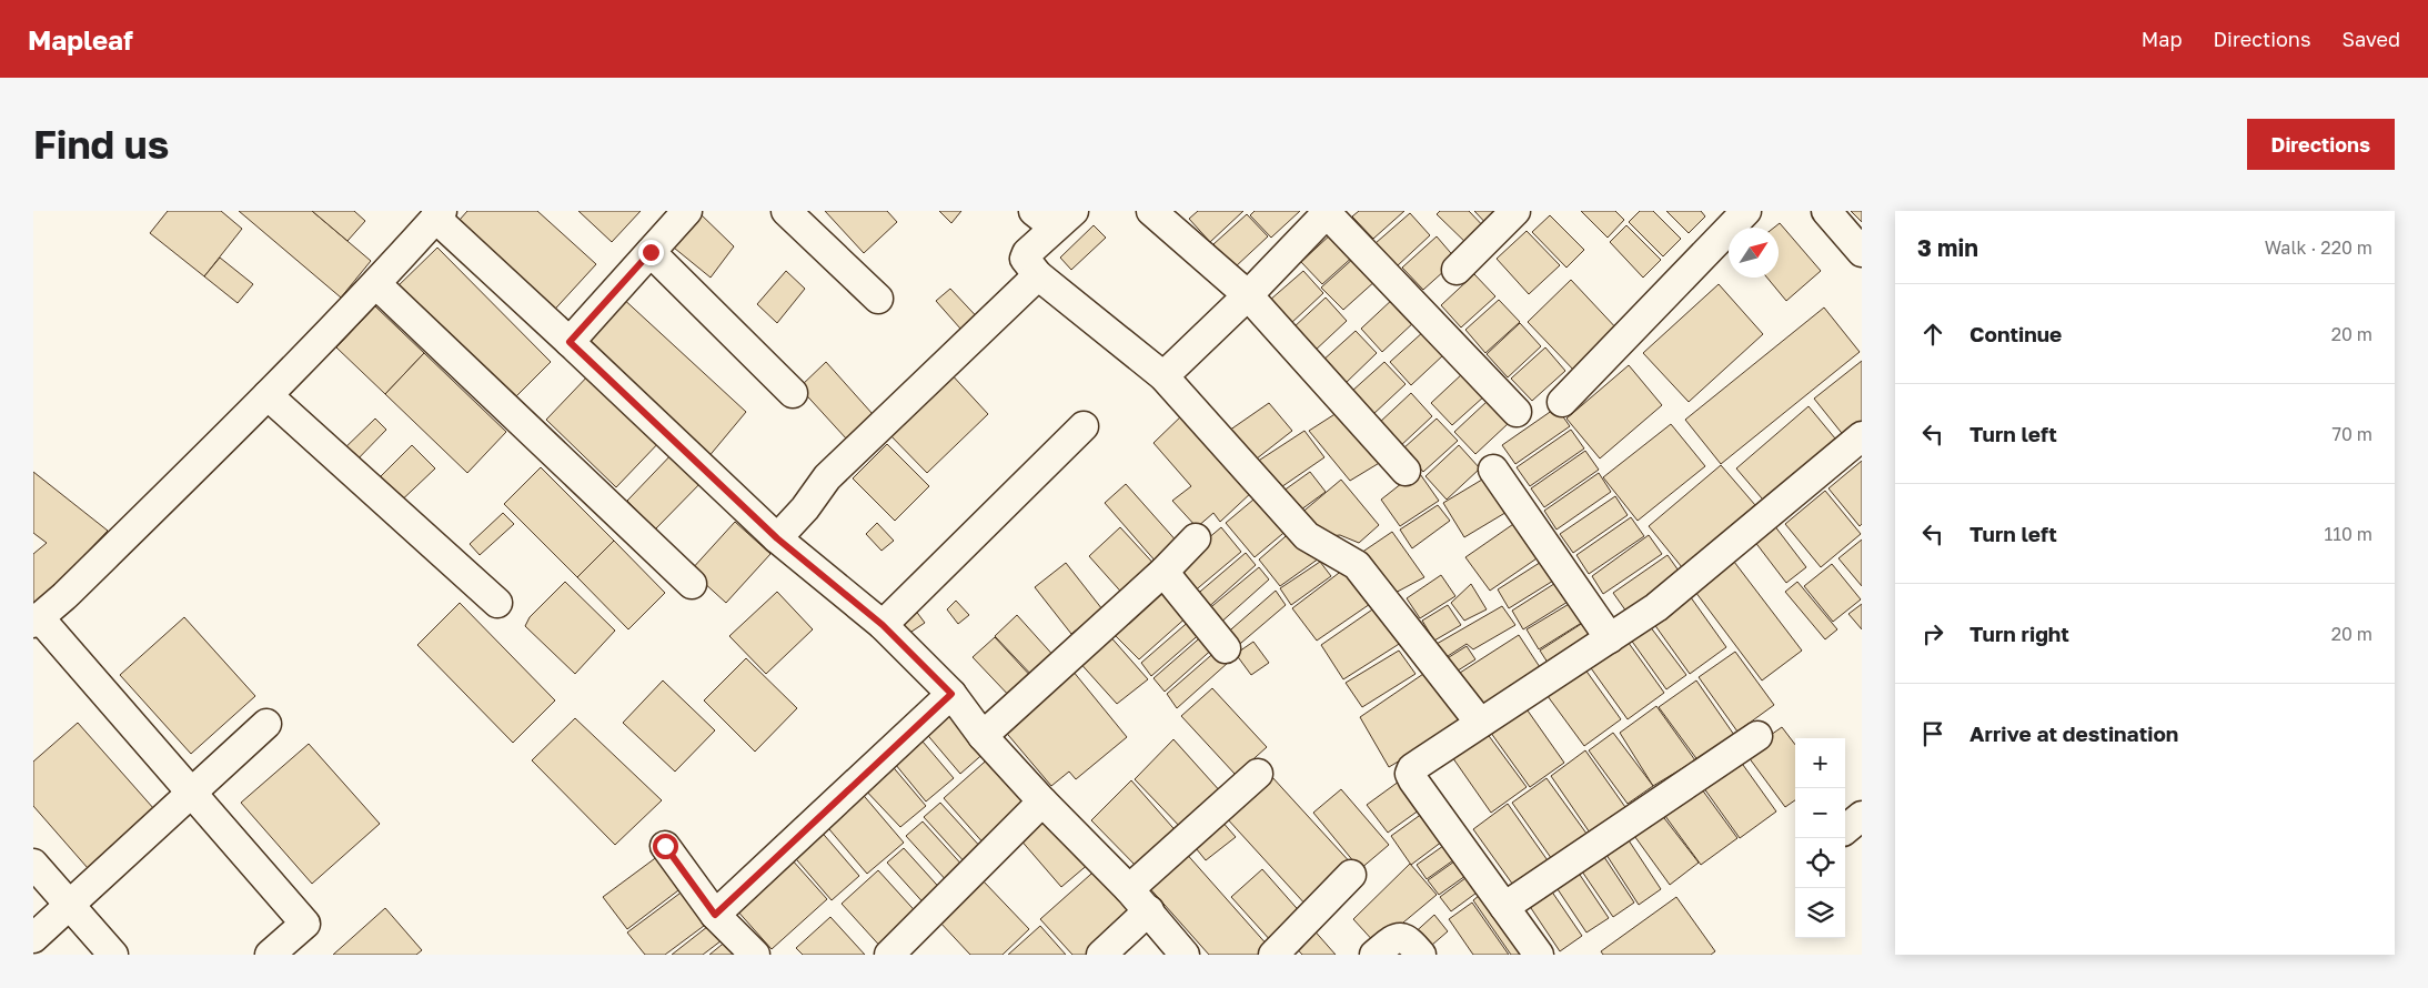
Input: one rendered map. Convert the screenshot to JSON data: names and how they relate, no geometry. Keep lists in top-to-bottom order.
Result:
{
  "north": "top right",
  "page": {
    "header": "Mapleaf",
    "nav": ["Map", "Directions", "Saved"],
    "buttons": "Directions",
    "title": "Find us",
    "heading": ["3 min", "Walk · 220 m"],
    "list": [
      ["Continue", "20 m"],
      ["Turn left", "70 m"],
      ["Turn left", "110 m"],
      ["Turn right", "20 m"],
      "Arrive at destination"
    ],
    "map_buttons": ["+", "−"]
  }
}
